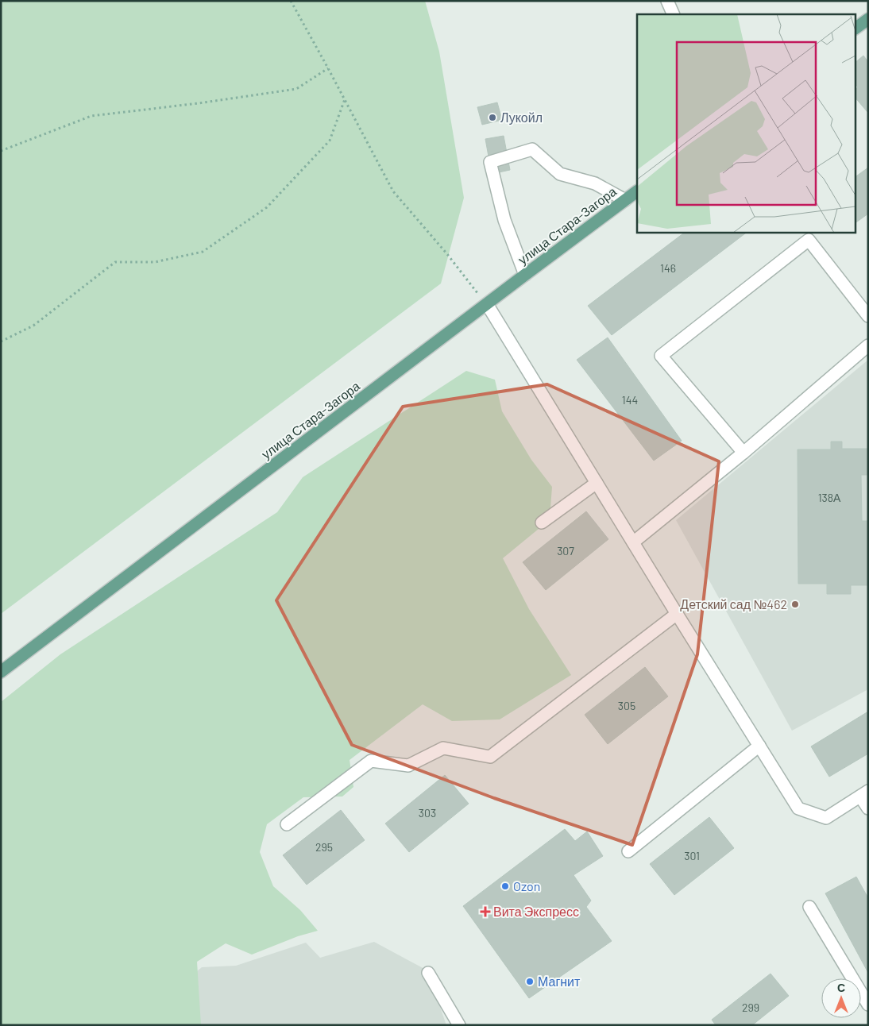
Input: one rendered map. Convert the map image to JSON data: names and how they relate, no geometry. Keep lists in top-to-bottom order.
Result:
{
  "streets": {
    "main road": ["улица Стара-Загора"]
  },
  "places": {
    "other": [
      "Лукойл",
      "Детский сад №462",
      "Ozon",
      "Магнит"
    ],
    "health": ["Вита Экспресс"]
  },
  "house_numbers": [
    "146",
    "144",
    "138А",
    "307",
    "305",
    "303",
    "295",
    "301",
    "299"
  ],
  "north": "top"
}
